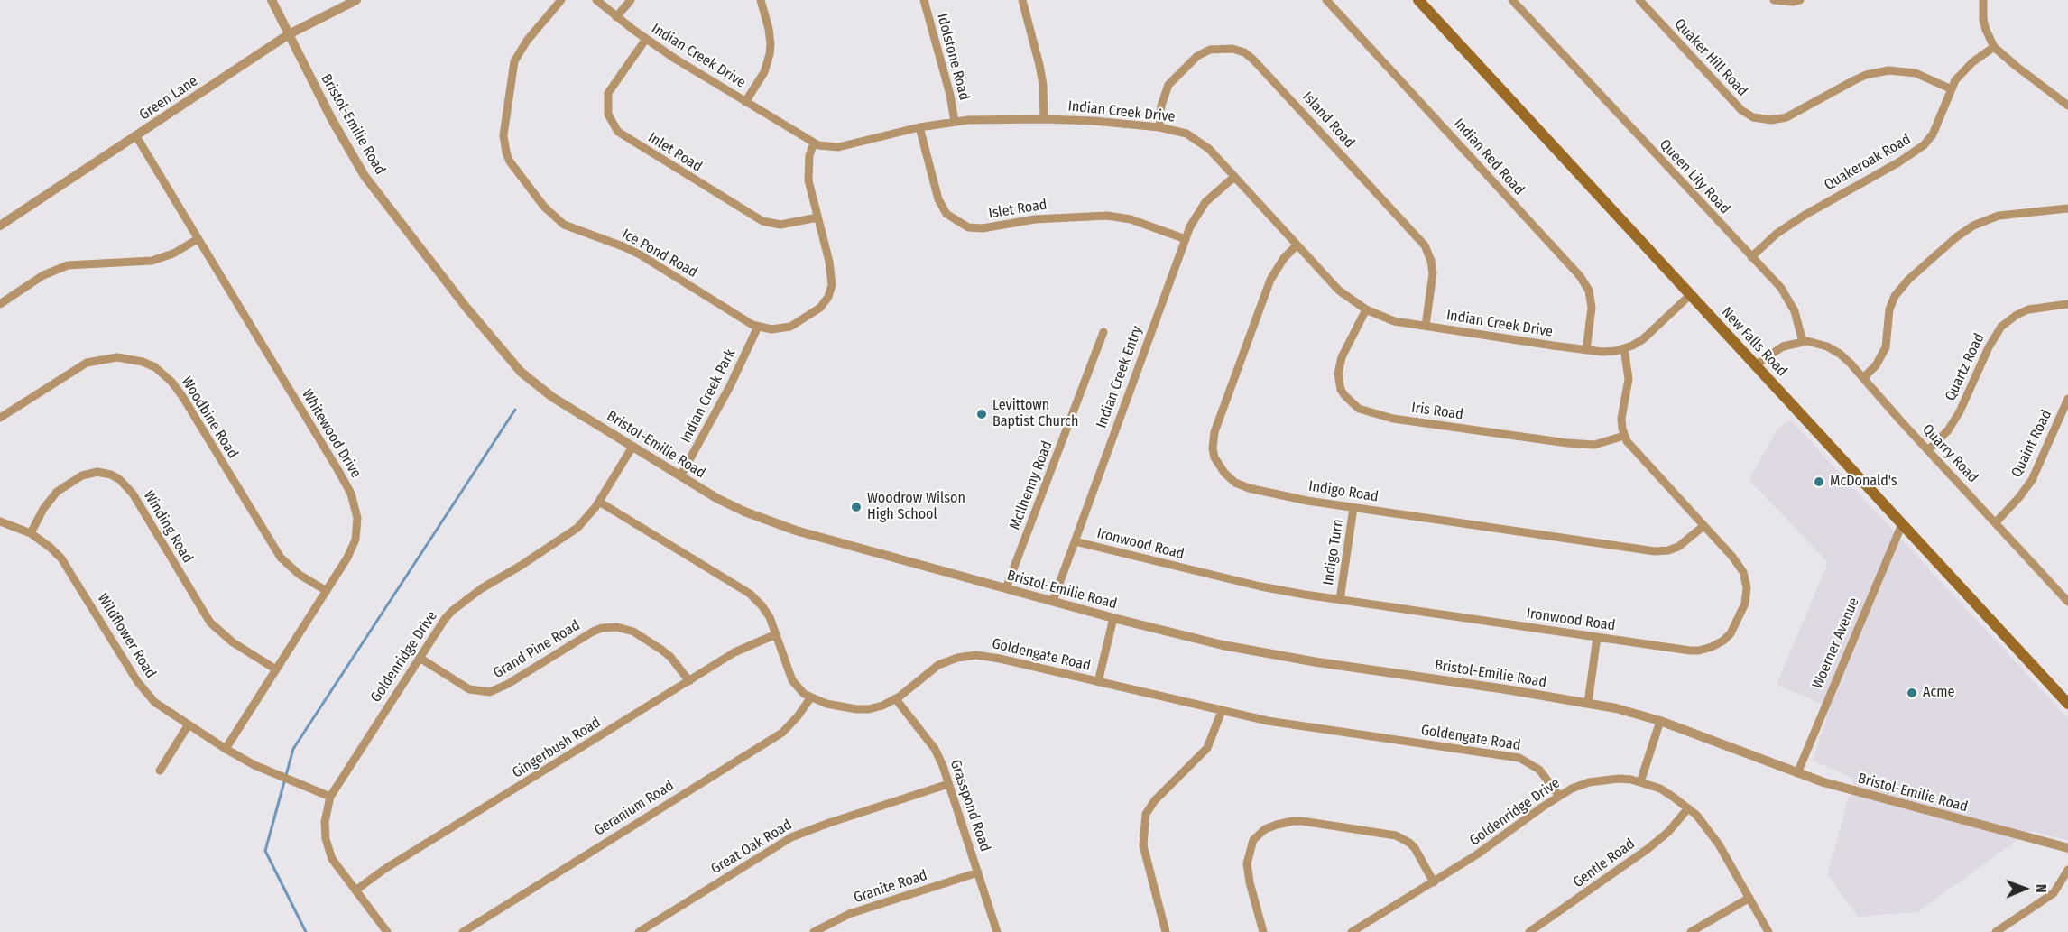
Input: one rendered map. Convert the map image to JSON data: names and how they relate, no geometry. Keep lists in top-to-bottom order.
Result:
{
  "streets": {
    "main road": ["New Falls Road"],
    "street": [
      "Indian Creek Drive",
      "Idolstone Road",
      "Quaker Hill Road",
      "Green Lane",
      "Island Road",
      "Bristol-Emilie Road",
      "Inlet Road",
      "Indian Red Road",
      "Quakeroak Road",
      "Queen Lily Road",
      "Islet Road",
      "Ice Pond Road",
      "Quartz Road",
      "Indian Creek Entry",
      "Indian Creek Park",
      "Iris Road",
      "Woodbine Road",
      "Whitewood Drive",
      "Quaint Road",
      "Quarry Road",
      "McIlhenny Road",
      "Indigo Road",
      "Winding Road",
      "Ironwood Road",
      "Indigo Turn",
      "Wildflower Road",
      "Woerner Avenue",
      "Grand Pine Road",
      "Goldengate Road",
      "Goldenridge Drive",
      "Gingerbush Road",
      "Grasspond Road",
      "Geranium Road",
      "Great Oak Road",
      "Gentle Road",
      "Granite Road"
    ]
  },
  "crossings": [
    ["Indian Creek Drive", "Idolstone Road"],
    ["Indian Creek Drive", "Island Road"],
    ["Indian Creek Drive", "Inlet Road"],
    ["Indian Creek Drive", "Indian Red Road"],
    ["Indian Creek Drive", "Islet Road"],
    ["Indian Creek Drive", "Ice Pond Road"],
    ["Indian Creek Drive", "New Falls Road"],
    ["Indian Creek Drive", "Indian Creek Entry"],
    ["Indian Creek Drive", "Iris Road"],
    ["Indian Creek Drive", "Indigo Road"],
    ["Quaker Hill Road", "Quakeroak Road"],
    ["Green Lane", "Bristol-Emilie Road"],
    ["Green Lane", "Whitewood Drive"],
    ["Bristol-Emilie Road", "Indian Creek Entry"],
    ["Bristol-Emilie Road", "Indian Creek Park"],
    ["Bristol-Emilie Road", "McIlhenny Road"],
    ["Bristol-Emilie Road", "Woerner Avenue"],
    ["Bristol-Emilie Road", "Goldenridge Drive"],
    ["Inlet Road", "Ice Pond Road"],
    ["Quakeroak Road", "Queen Lily Road"],
    ["Queen Lily Road", "Quarry Road"],
    ["Islet Road", "Indian Creek Entry"],
    ["Ice Pond Road", "Indian Creek Park"],
    ["New Falls Road", "Woerner Avenue"],
    ["Quartz Road", "Quarry Road"],
    ["Indian Creek Entry", "Ironwood Road"],
    ["Iris Road", "Ironwood Road"],
    ["Woodbine Road", "Whitewood Drive"],
    ["Whitewood Drive", "Winding Road"],
    ["Whitewood Drive", "Wildflower Road"],
    ["Quaint Road", "Quarry Road"],
    ["Indigo Road", "Ironwood Road"],
    ["Indigo Road", "Indigo Turn"],
    ["Winding Road", "Wildflower Road"],
    ["Ironwood Road", "Indigo Turn"],
    ["Wildflower Road", "Goldenridge Drive"],
    ["Grand Pine Road", "Goldenridge Drive"],
    ["Grand Pine Road", "Gingerbush Road"],
    ["Goldengate Road", "Goldenridge Drive"],
    ["Goldengate Road", "Grasspond Road"],
    ["Goldengate Road", "Geranium Road"],
    ["Goldenridge Drive", "Gingerbush Road"],
    ["Goldenridge Drive", "Gentle Road"],
    ["Grasspond Road", "Great Oak Road"],
    ["Grasspond Road", "Granite Road"]
  ],
  "places": [
    "Levittown Baptist Church",
    "McDonald's",
    "Woodrow Wilson High School",
    "Acme"
  ],
  "north": "right"
}
